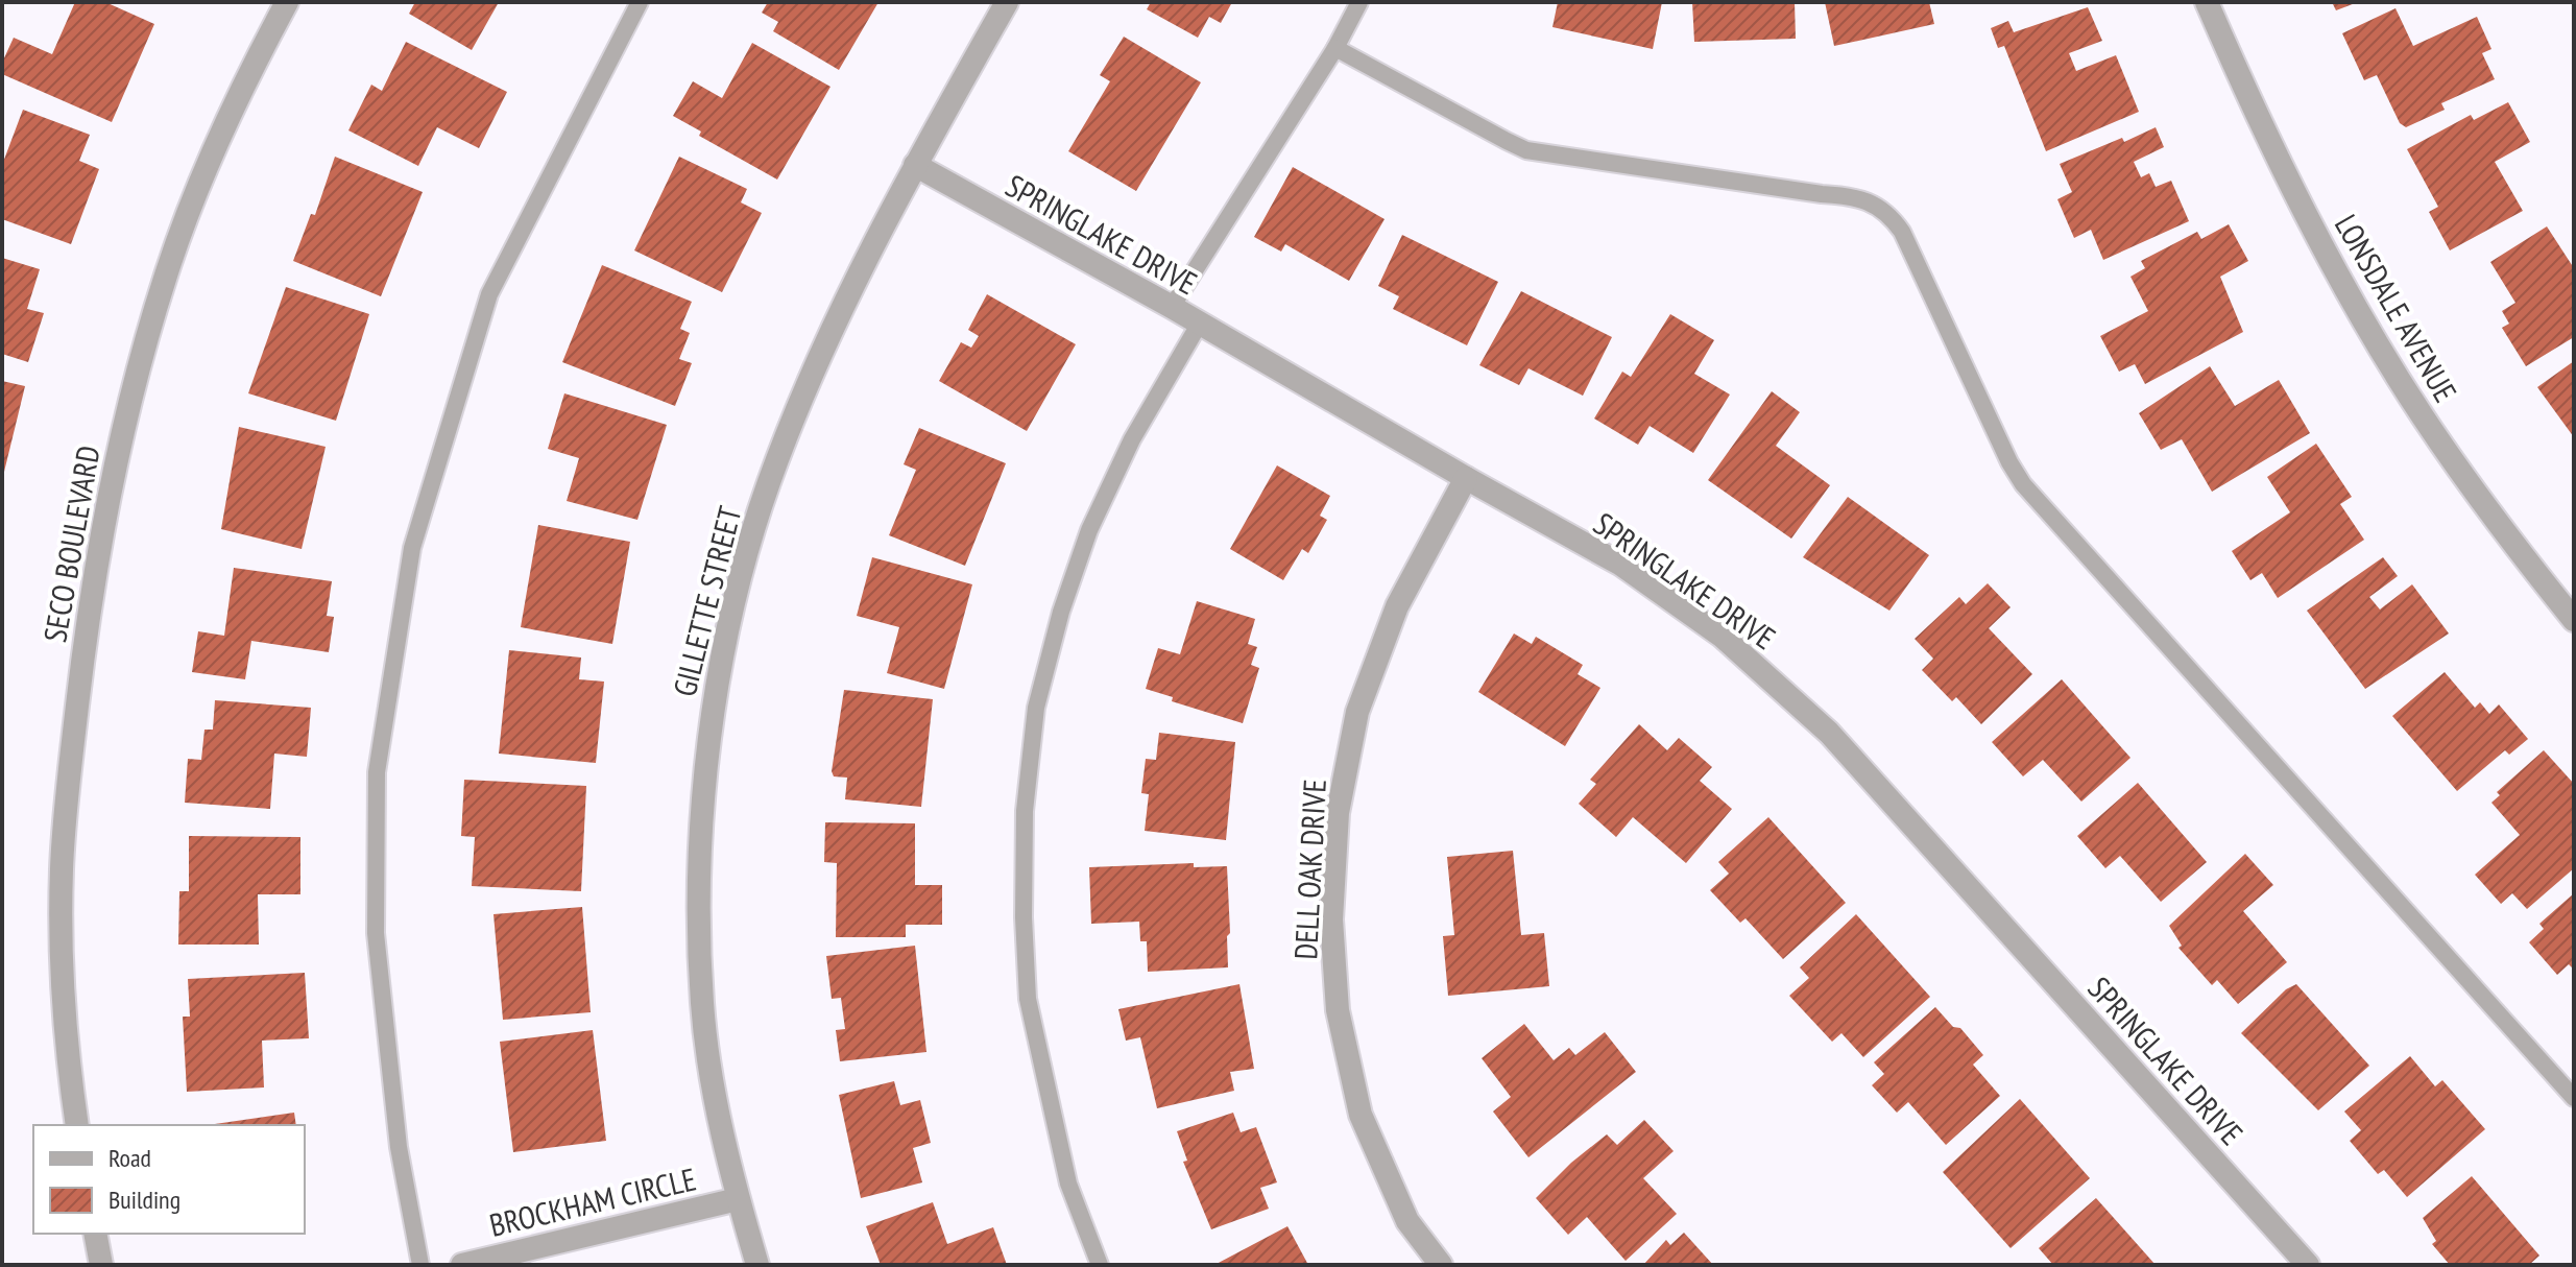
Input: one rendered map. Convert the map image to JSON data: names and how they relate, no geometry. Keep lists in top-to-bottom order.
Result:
{
  "streets": {
    "street": [
      "SPRINGLAKE DRIVE",
      "LONSDALE AVENUE",
      "SECO BOULEVARD",
      "GILLETTE STREET",
      "DELL OAK DRIVE",
      "BROCKHAM CIRCLE"
    ]
  },
  "crossings": [
    ["SPRINGLAKE DRIVE", "GILLETTE STREET"],
    ["SPRINGLAKE DRIVE", "DELL OAK DRIVE"],
    ["GILLETTE STREET", "BROCKHAM CIRCLE"]
  ],
  "legend": ["Road", "Building"]
}
